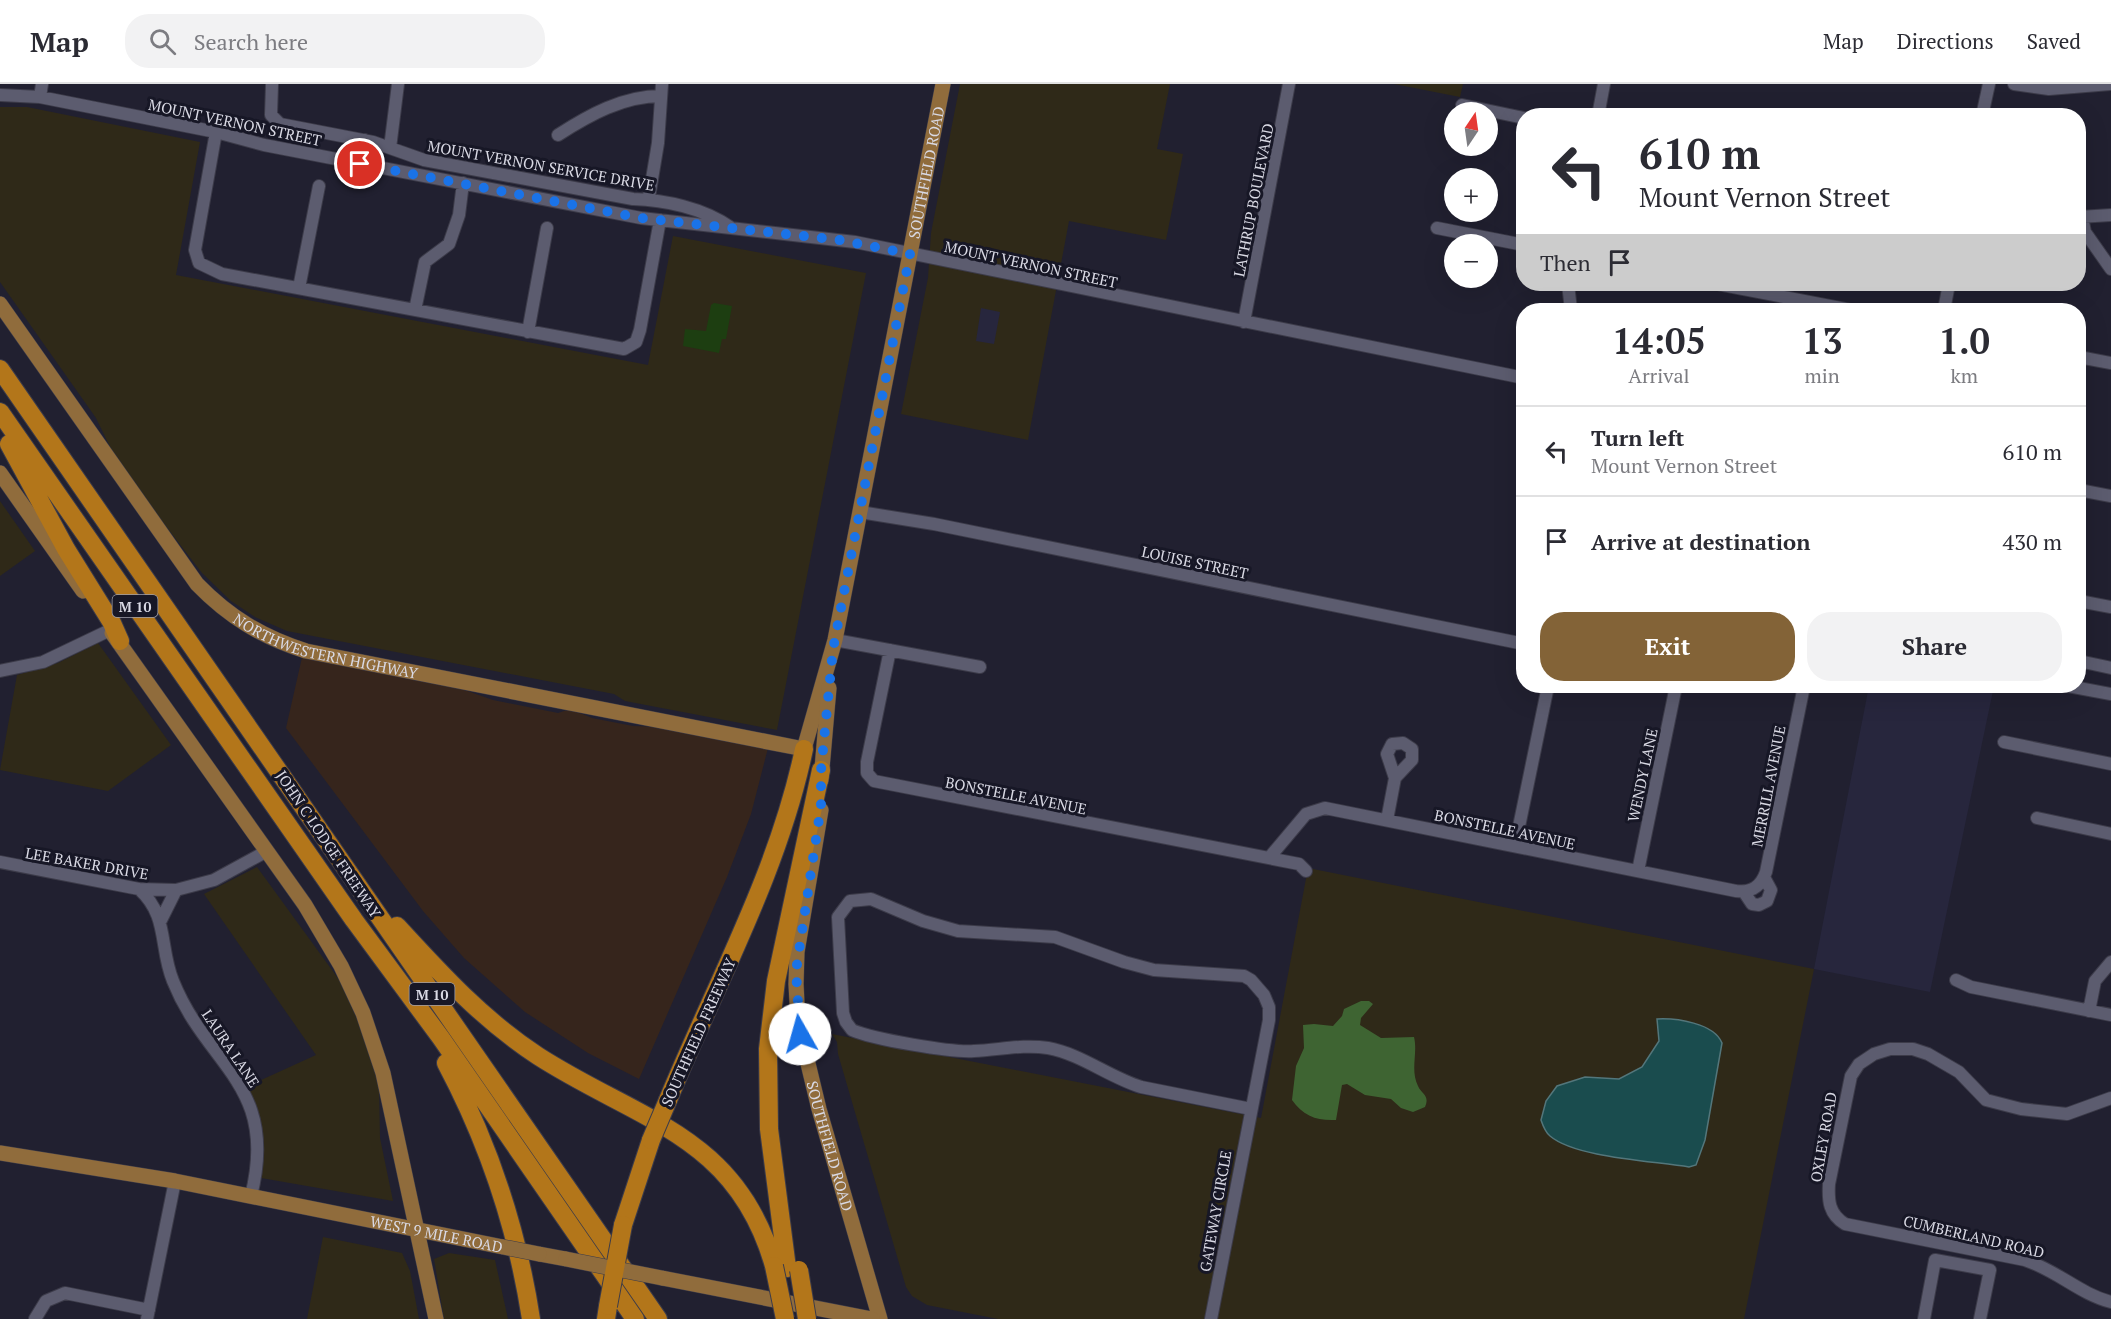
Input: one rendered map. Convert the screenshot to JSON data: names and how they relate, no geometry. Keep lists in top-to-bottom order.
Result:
{
  "streets": {
    "highway": ["M 10", "JOHN C LODGE FREEWAY", "SOUTHFIELD FREEWAY"],
    "main road": ["SOUTHFIELD ROAD", "NORTHWESTERN HIGHWAY", "WEST 9 MILE ROAD"],
    "street": [
      "MOUNT VERNON STREET",
      "MOUNT VERNON SERVICE DRIVE",
      "LATHRUP BOULEVARD",
      "LOUISE STREET",
      "WENDY LANE",
      "MERRILL AVENUE",
      "BONSTELLE AVENUE",
      "LEE BAKER DRIVE",
      "LAURA LANE",
      "OXLEY ROAD",
      "GATEWAY CIRCLE",
      "CUMBERLAND ROAD"
    ]
  },
  "crossings": [
    ["MOUNT VERNON STREET", "MOUNT VERNON SERVICE DRIVE"],
    ["MOUNT VERNON STREET", "SOUTHFIELD ROAD"],
    ["MOUNT VERNON STREET", "LATHRUP BOULEVARD"],
    ["SOUTHFIELD ROAD", "LOUISE STREET"],
    ["SOUTHFIELD ROAD", "NORTHWESTERN HIGHWAY"],
    ["SOUTHFIELD ROAD", "SOUTHFIELD FREEWAY"],
    ["NORTHWESTERN HIGHWAY", "SOUTHFIELD FREEWAY"],
    ["WENDY LANE", "BONSTELLE AVENUE"],
    ["MERRILL AVENUE", "BONSTELLE AVENUE"],
    ["LEE BAKER DRIVE", "LAURA LANE"],
    ["LAURA LANE", "WEST 9 MILE ROAD"],
    ["OXLEY ROAD", "CUMBERLAND ROAD"]
  ],
  "north": "top",
  "page": {
    "header": "Map",
    "search": "Search here",
    "nav": ["Map", "Directions", "Saved"],
    "map_buttons": ["+", "−"],
    "turn": ["610 m", "Mount Vernon Street"],
    "then": "Then",
    "eta": [
      "14:05",
      "Arrival",
      "13",
      "min",
      "1.0",
      "km"
    ],
    "list": [
      {
        "name": "Turn left",
        "note": "Mount Vernon Street",
        "value": "610 m"
      },
      {
        "name": "Arrive at destination",
        "value": "430 m"
      }
    ],
    "buttons": ["Exit", "Share"]
  }
}
